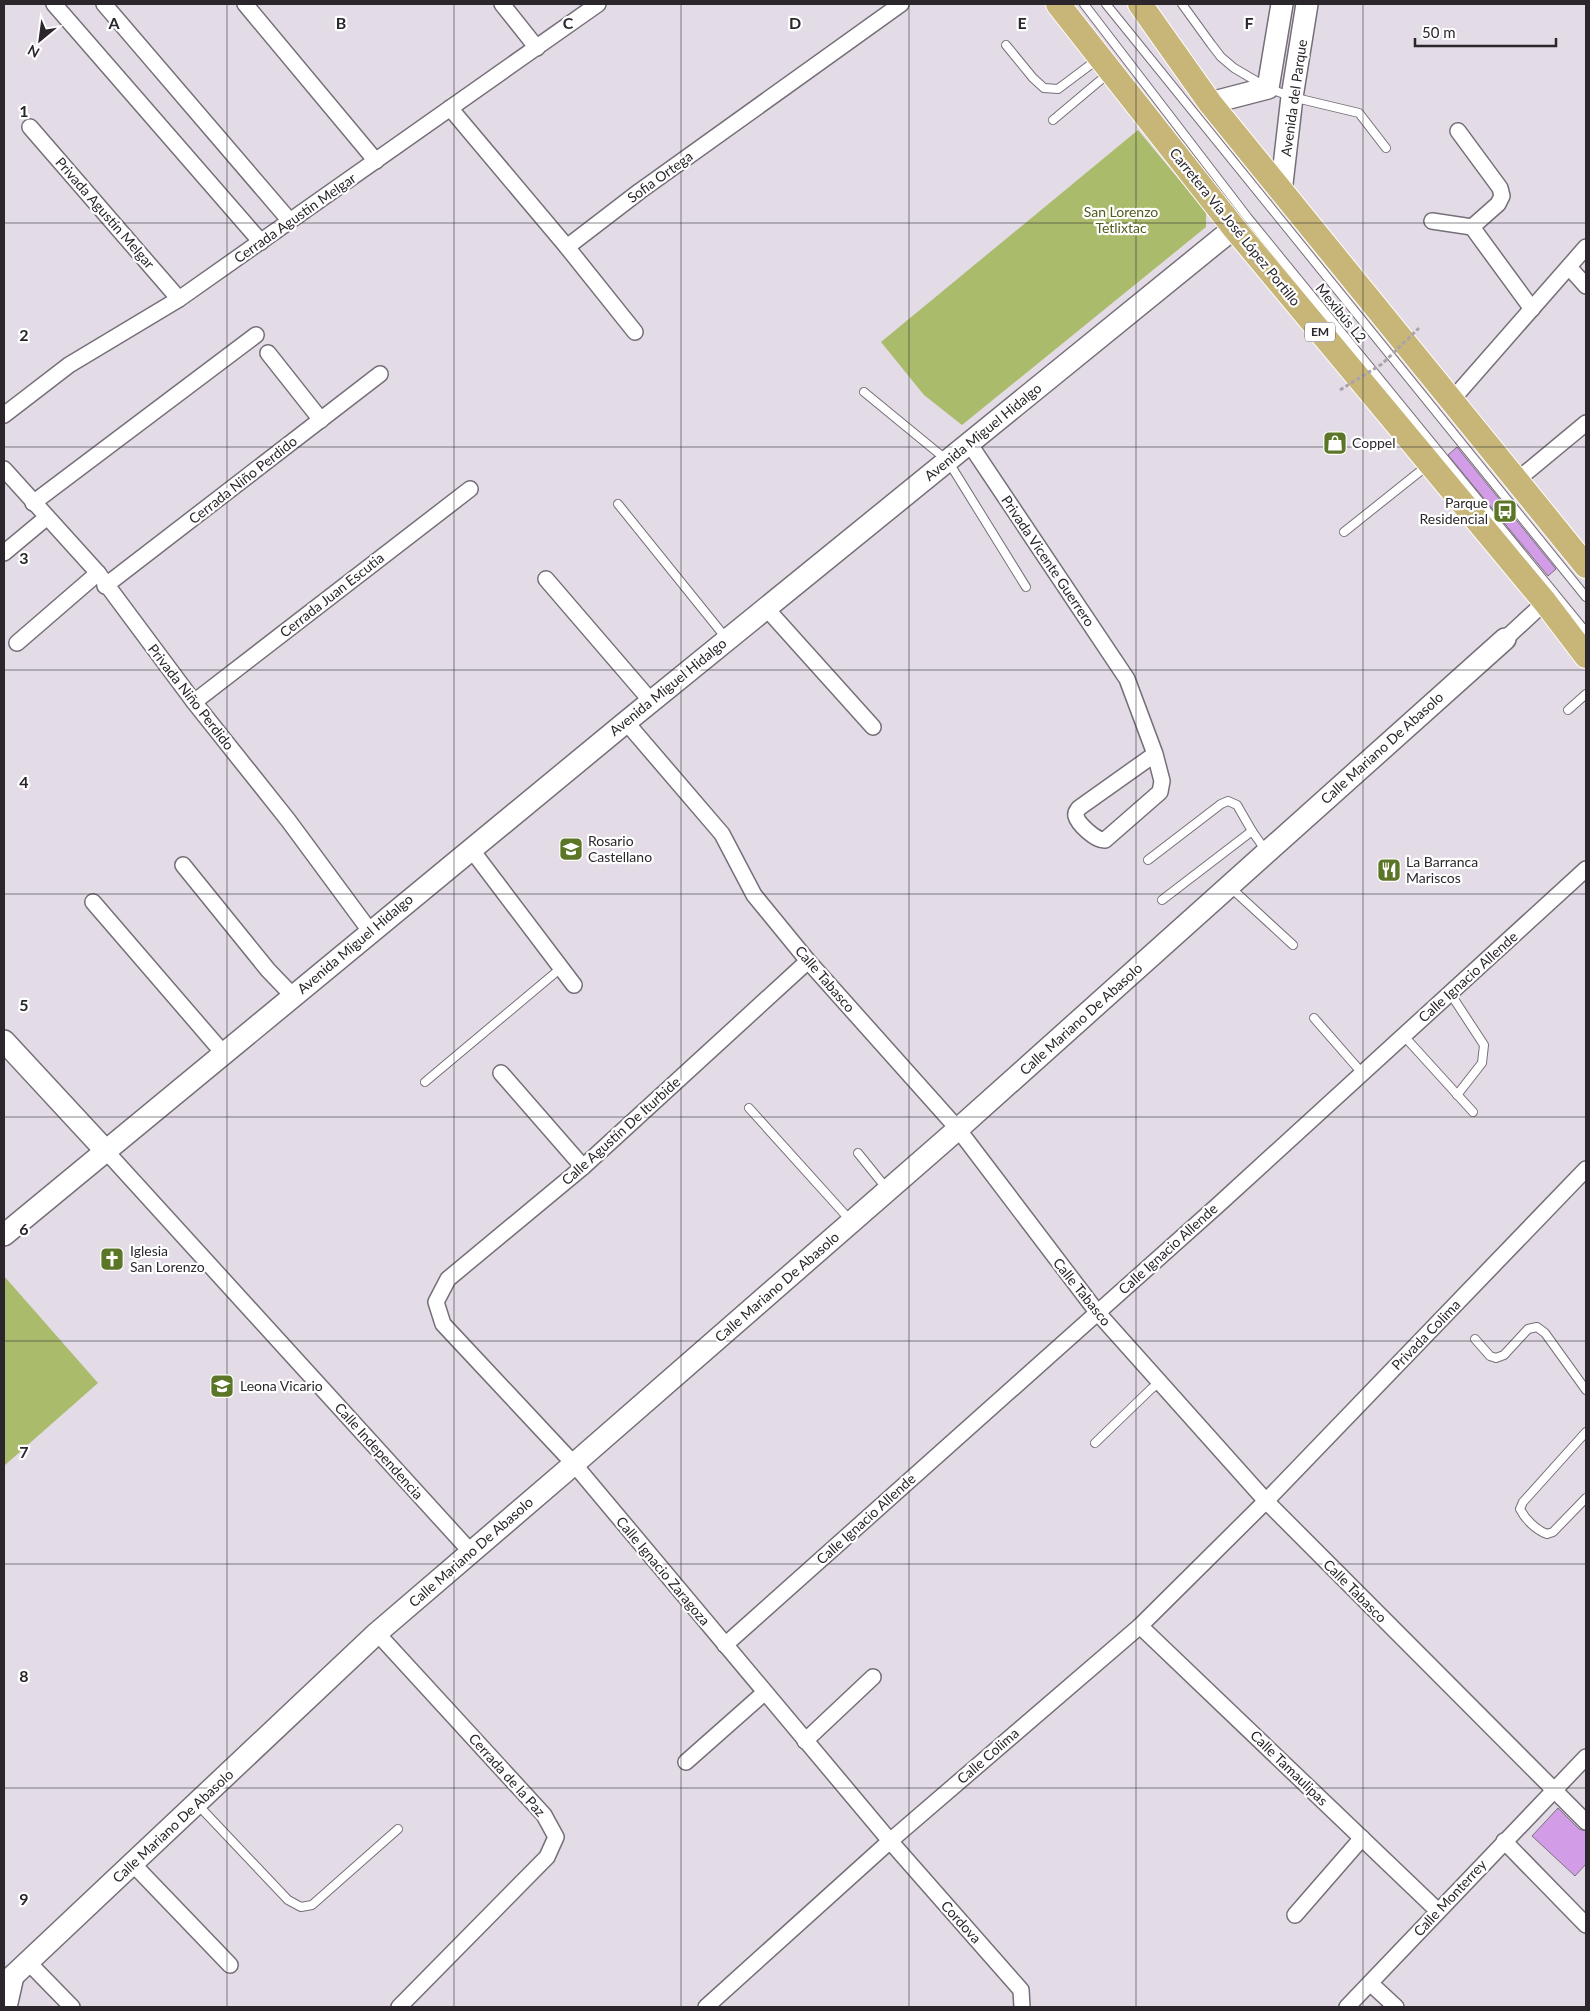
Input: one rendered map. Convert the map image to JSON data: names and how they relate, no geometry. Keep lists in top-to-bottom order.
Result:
{
  "streets": {
    "main road": ["Carretera Vía José López Portillo", "EM"],
    "street": [
      "Avenida del Parque",
      "Sofia Ortega",
      "Privada Agustín Melgar",
      "Cerrada Agustin Melgar",
      "Avenida Miguel Hidalgo",
      "Cerrada Niño Perdido",
      "Privada Vicente Guerrero",
      "Cerrada Juan Escutia",
      "Privada Niño Perdido",
      "Calle Mariano De Abasolo",
      "Calle Ignacio Allende",
      "Calle Tabasco",
      "Calle Agustín De Iturbide",
      "Privada Colima",
      "Calle Independencia",
      "Calle Ignacio Zaragoza",
      "Calle Colima",
      "Calle Tamaulipas",
      "Cerrada de la Paz",
      "Calle Monterrey",
      "Cordova"
    ],
    "lane": ["Mexibús L2"]
  },
  "crossings": [
    ["Privada Agustín Melgar", "Cerrada Agustin Melgar"],
    ["Carretera Vía José López Portillo", "Avenida Miguel Hidalgo"],
    ["Carretera Vía José López Portillo", "Calle Mariano De Abasolo"],
    ["Avenida Miguel Hidalgo", "Privada Vicente Guerrero"],
    ["Avenida Miguel Hidalgo", "Privada Niño Perdido"],
    ["Avenida Miguel Hidalgo", "Calle Tabasco"],
    ["Avenida Miguel Hidalgo", "Calle Independencia"],
    ["Cerrada Niño Perdido", "Privada Niño Perdido"],
    ["Cerrada Juan Escutia", "Privada Niño Perdido"],
    ["Calle Mariano De Abasolo", "Calle Tabasco"],
    ["Calle Mariano De Abasolo", "Calle Independencia"],
    ["Calle Mariano De Abasolo", "Calle Ignacio Zaragoza"],
    ["Calle Mariano De Abasolo", "Cerrada de la Paz"],
    ["Calle Ignacio Allende", "Calle Tabasco"],
    ["Calle Ignacio Allende", "Calle Ignacio Zaragoza"],
    ["Calle Tabasco", "Calle Agustín De Iturbide"],
    ["Calle Tabasco", "Privada Colima"],
    ["Calle Tabasco", "Calle Colima"],
    ["Calle Tabasco", "Calle Monterrey"],
    ["Calle Agustín De Iturbide", "Calle Ignacio Zaragoza"],
    ["Privada Colima", "Calle Colima"],
    ["Calle Ignacio Zaragoza", "Calle Colima"],
    ["Calle Ignacio Zaragoza", "Cordova"],
    ["Calle Colima", "Calle Tamaulipas"],
    ["Calle Colima", "Cordova"],
    ["Calle Tamaulipas", "Calle Monterrey"]
  ],
  "parks": ["San Lorenzo Tetlixtac"],
  "places": {
    "shop": ["Coppel"],
    "bus stop": ["Parque Residencial"],
    "school or university": ["Rosario Castellano", "Leona Vicario"],
    "restaurant": ["La Barranca Mariscos"],
    "church": ["Iglesia San Lorenzo"]
  },
  "scale_bar": "50 m",
  "north": "bottom left",
  "grid": {
    "columns": [
      "A",
      "B",
      "C",
      "D",
      "E",
      "F"
    ],
    "rows": [
      "1",
      "2",
      "3",
      "4",
      "5",
      "6",
      "7",
      "8",
      "9"
    ]
  }
}
